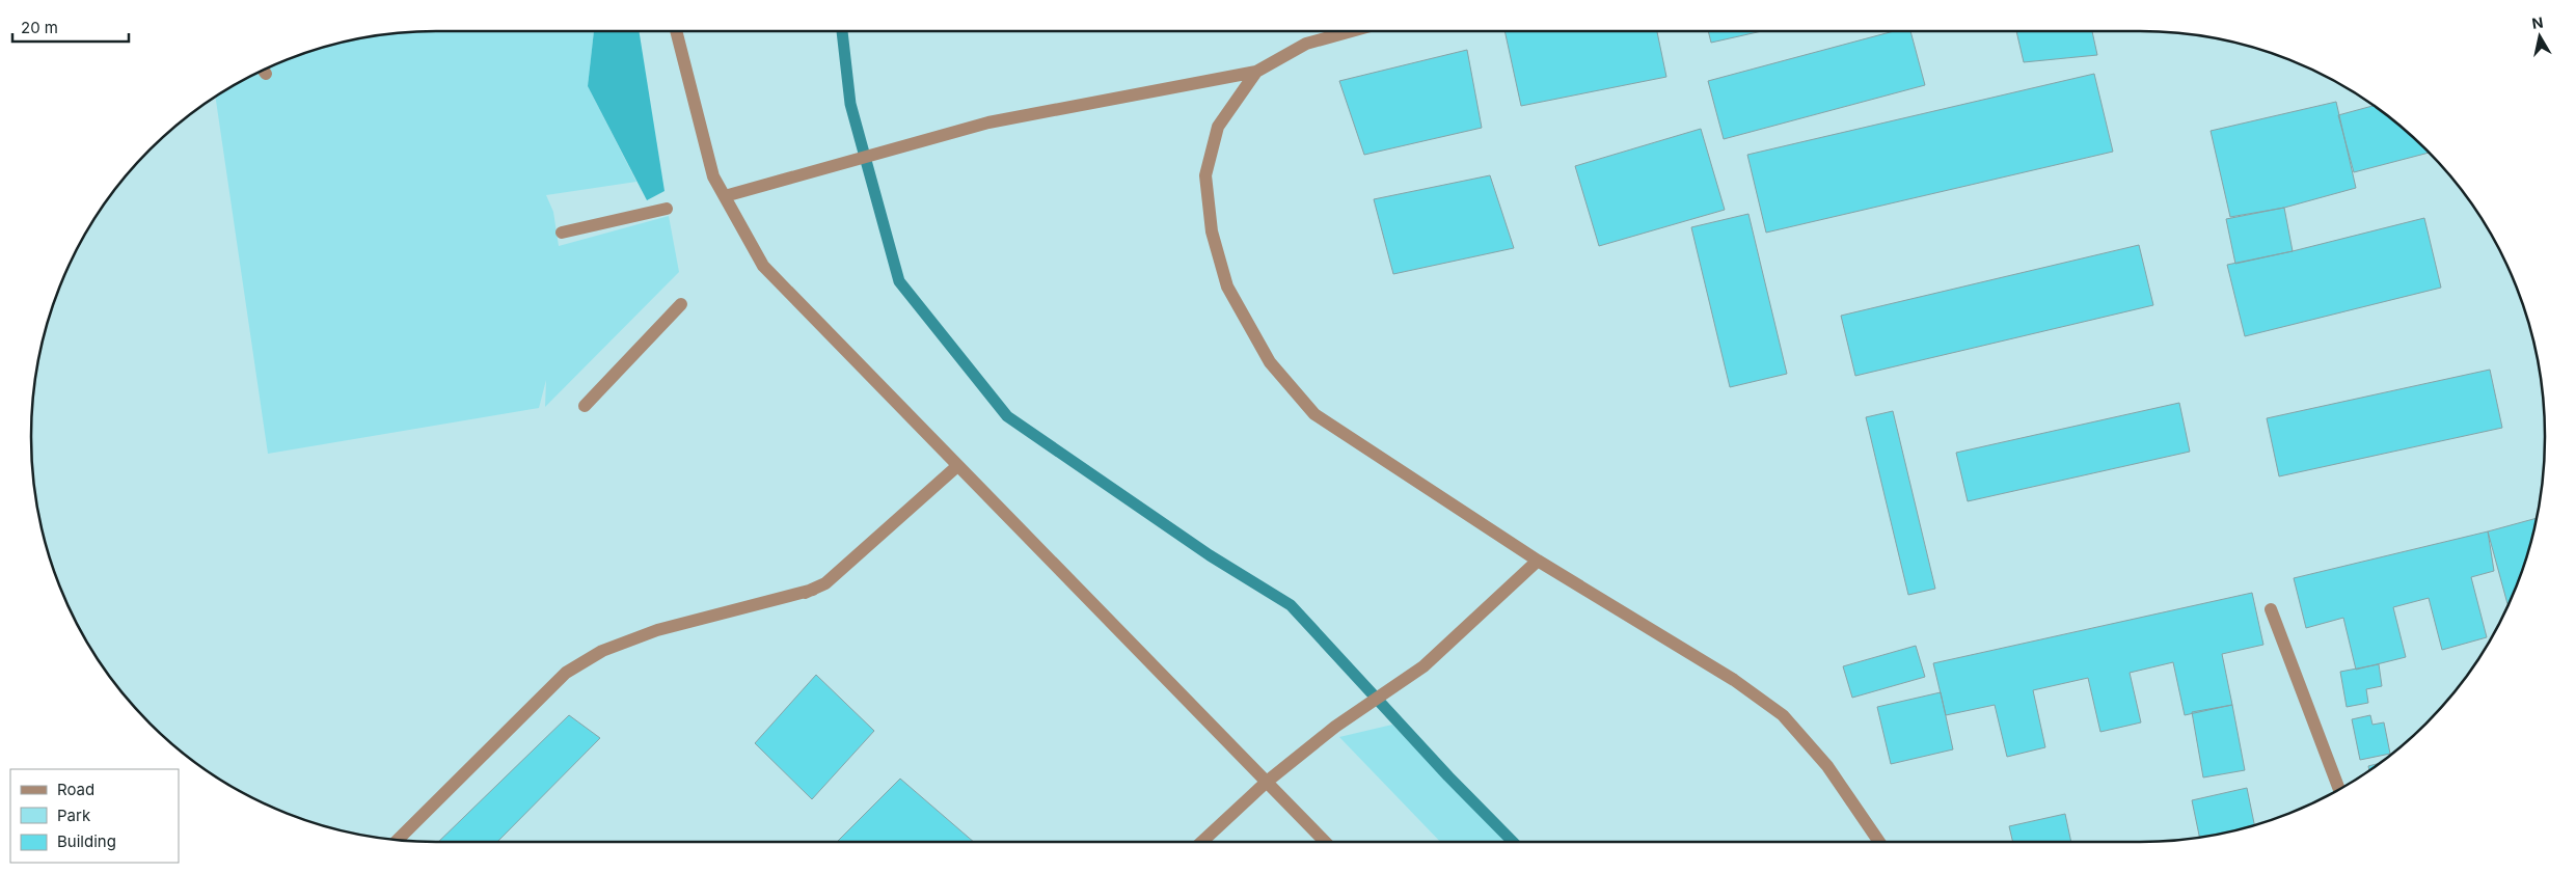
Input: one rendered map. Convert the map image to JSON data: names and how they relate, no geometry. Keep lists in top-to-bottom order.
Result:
{
  "legend": ["Road", "Park", "Building"],
  "scale_bar": "20 m",
  "north": "top"
}
